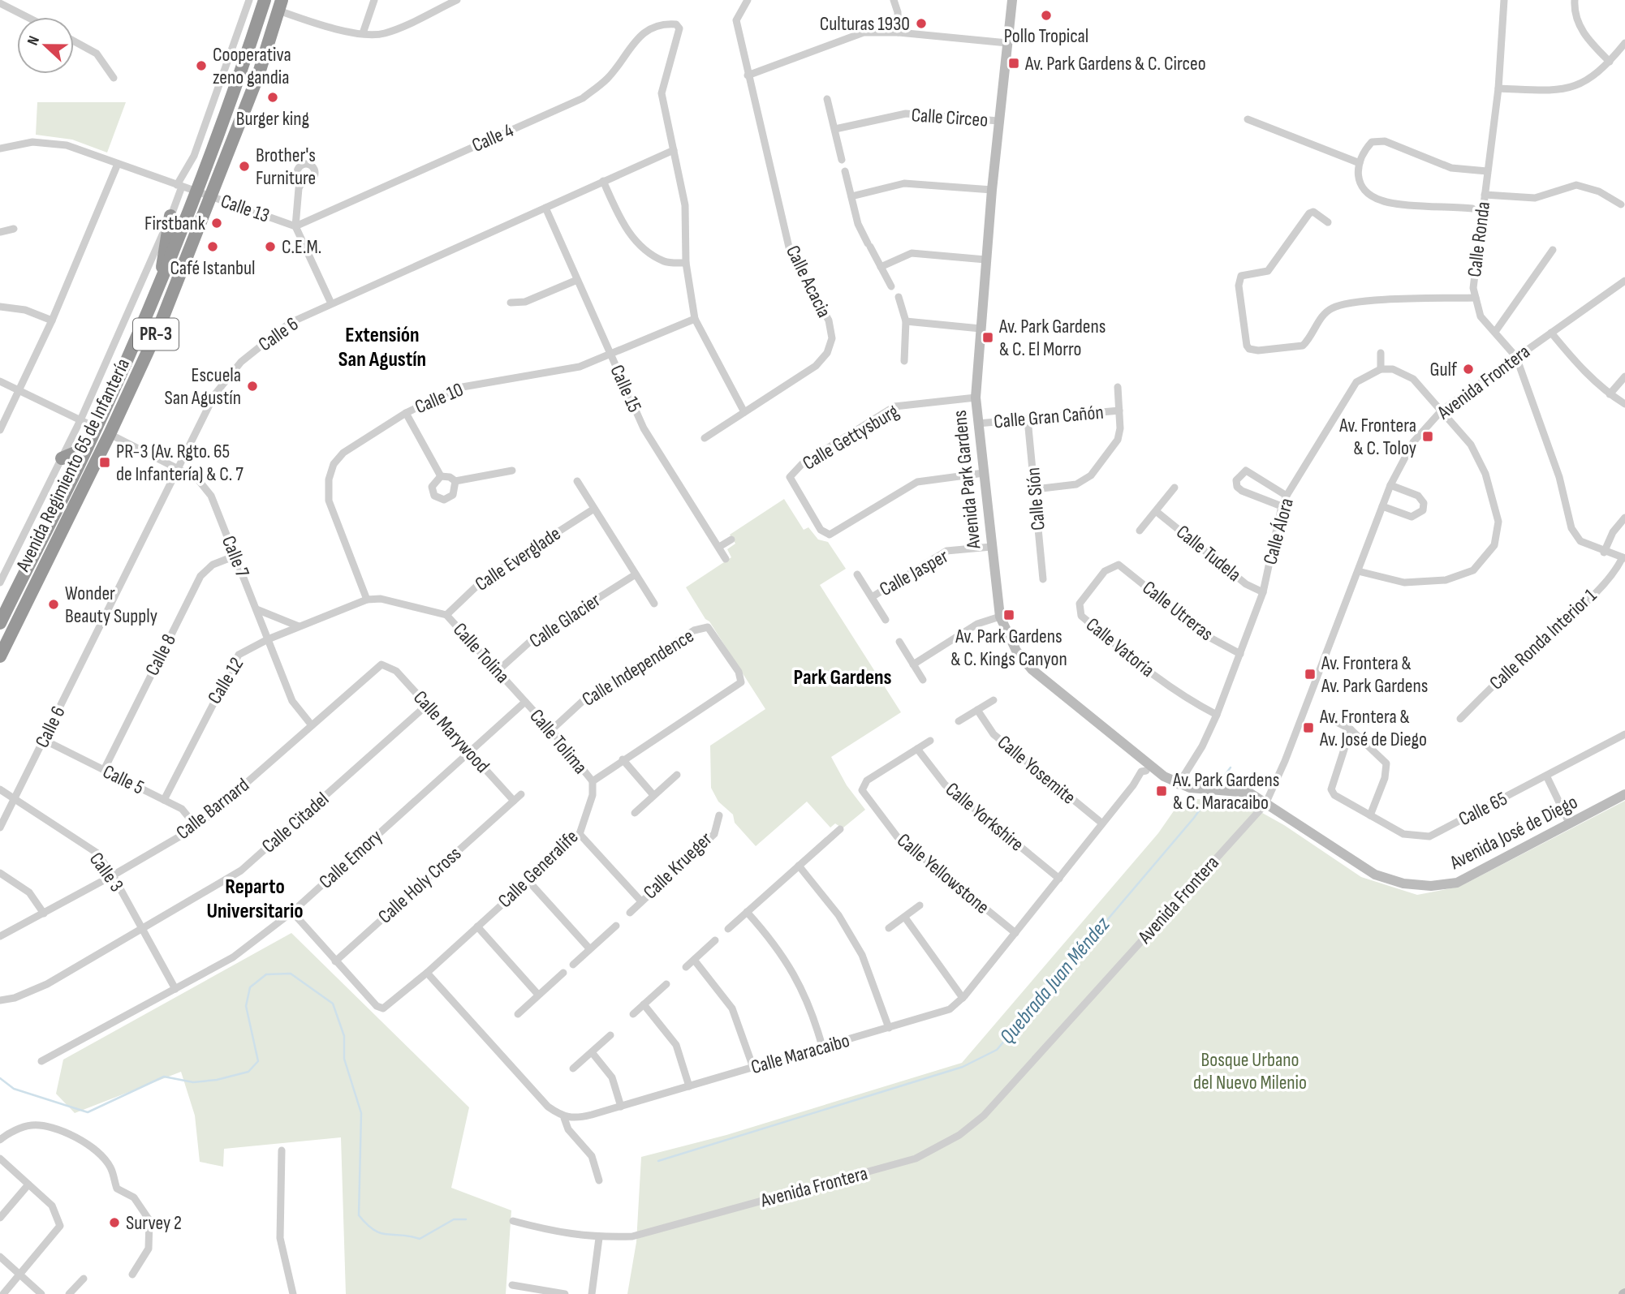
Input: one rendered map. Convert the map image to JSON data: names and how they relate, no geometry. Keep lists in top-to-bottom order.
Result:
{
  "streets": {
    "highway": ["PR-3", "Avenida Regimiento 65 de Infantería"],
    "street": [
      "Calle Circeo",
      "Calle 4",
      "Calle 13",
      "Calle Ronda",
      "Calle Acacia",
      "Calle 6",
      "Avenida Frontera",
      "Calle 15",
      "Calle 10",
      "Calle Gran Cañón",
      "Calle Gettysburg",
      "Avenida Park Gardens",
      "Calle Sión",
      "Calle Álora",
      "Calle Tudela",
      "Calle 7",
      "Calle Everglade",
      "Calle Jasper",
      "Calle Utreras",
      "Calle Glacier",
      "Calle Ronda Interior 1",
      "Calle Vatoria",
      "Calle Tolina",
      "Calle 8",
      "Calle Independence",
      "Calle 12",
      "Calle Marywood",
      "Calle Tolima",
      "Calle Yosemite",
      "Calle 5",
      "Calle Barnard",
      "Calle 65",
      "Calle Yorkshire",
      "Calle Citadel",
      "Avenida José de Diego",
      "Calle Emory",
      "Calle Krueger",
      "Calle Generalife",
      "Calle 3",
      "Calle Yellowstone",
      "Calle Holy Cross",
      "Calle Maracaibo"
    ]
  },
  "crossings": [
    ["Calle Circeo", "Avenida Park Gardens"],
    ["Calle 4", "Calle 13"],
    ["Calle 4", "Calle 6"],
    ["Calle 13", "Calle 6"],
    ["Calle 13", "Avenida Regimiento 65 de Infantería"],
    ["Calle Ronda", "Avenida Frontera"],
    ["Calle Ronda", "Calle Ronda Interior 1"],
    ["Calle 6", "Calle 15"],
    ["Calle 6", "Calle 7"],
    ["Calle 6", "Calle 5"],
    ["Calle 6", "Calle 3"],
    ["Avenida Frontera", "Avenida Park Gardens"],
    ["Avenida Frontera", "Avenida José de Diego"],
    ["Calle 15", "Calle 10"],
    ["Calle 10", "Calle Tolina"],
    ["Calle 10", "Calle 12"],
    ["Calle Gran Cañón", "Avenida Park Gardens"],
    ["Calle Gran Cañón", "Calle Sión"],
    ["Calle Gettysburg", "Avenida Park Gardens"],
    ["Avenida Regimiento 65 de Infantería", "Calle 7"],
    ["Avenida Park Gardens", "Calle Álora"],
    ["Avenida Park Gardens", "Calle Jasper"],
    ["Avenida Park Gardens", "Avenida José de Diego"],
    ["Avenida Park Gardens", "Calle Maracaibo"],
    ["Calle Álora", "Calle Tudela"],
    ["Calle Álora", "Calle Utreras"],
    ["Calle Álora", "Calle Vatoria"],
    ["Calle 7", "Calle 8"],
    ["Calle 7", "Calle 12"],
    ["Calle 7", "Calle Barnard"],
    ["Calle Everglade", "Calle Tolina"],
    ["Calle Utreras", "Calle Vatoria"],
    ["Calle Glacier", "Calle Tolina"],
    ["Calle Tolina", "Calle 12"],
    ["Calle Tolina", "Calle Tolima"],
    ["Calle Tolina", "Calle Emory"],
    ["Calle 8", "Calle 5"],
    ["Calle Independence", "Calle Tolima"],
    ["Calle 12", "Calle 5"],
    ["Calle Marywood", "Calle Barnard"],
    ["Calle Marywood", "Calle Citadel"],
    ["Calle Marywood", "Calle Emory"],
    ["Calle Marywood", "Calle Holy Cross"],
    ["Calle Tolima", "Calle Emory"],
    ["Calle Tolima", "Calle Generalife"],
    ["Calle Yosemite", "Calle Maracaibo"],
    ["Calle 5", "Calle Barnard"],
    ["Calle Barnard", "Calle 3"],
    ["Calle Yorkshire", "Calle Yellowstone"],
    ["Calle Yorkshire", "Calle Maracaibo"],
    ["Calle Citadel", "Calle 3"],
    ["Calle Emory", "Calle 3"],
    ["Calle Generalife", "Calle Holy Cross"],
    ["Calle Yellowstone", "Calle Maracaibo"]
  ],
  "districts": ["Extensión San Agustín", "Park Gardens", "Reparto Universitario"],
  "water": ["Quebrada Juan Méndez"],
  "parks": ["Bosque Urbano del Nuevo Milenio"],
  "places": {
    "other": [
      "Pollo Tropical",
      "Culturas 1930",
      "Cooperativa zeno gandia",
      "Burger king",
      "Brother's Furniture",
      "Firstbank",
      "Café Istanbul",
      "C.E.M.",
      "Gulf",
      "Escuela San Agustín",
      "Wonder Beauty Supply",
      "Survey 2"
    ],
    "transit": [
      "Av. Park Gardens & C. Circeo",
      "Av. Park Gardens & C. El Morro",
      "Av. Frontera & C. Toloy",
      "PR-3 (Av. Rgto. 65 de Infantería) & C. 7",
      "Av. Park Gardens & C. Kings Canyon",
      "Av. Frontera & Av. Park Gardens",
      "Av. Frontera & Av. José de Diego",
      "Av. Park Gardens & C. Maracaibo"
    ]
  },
  "north": "left"
}
